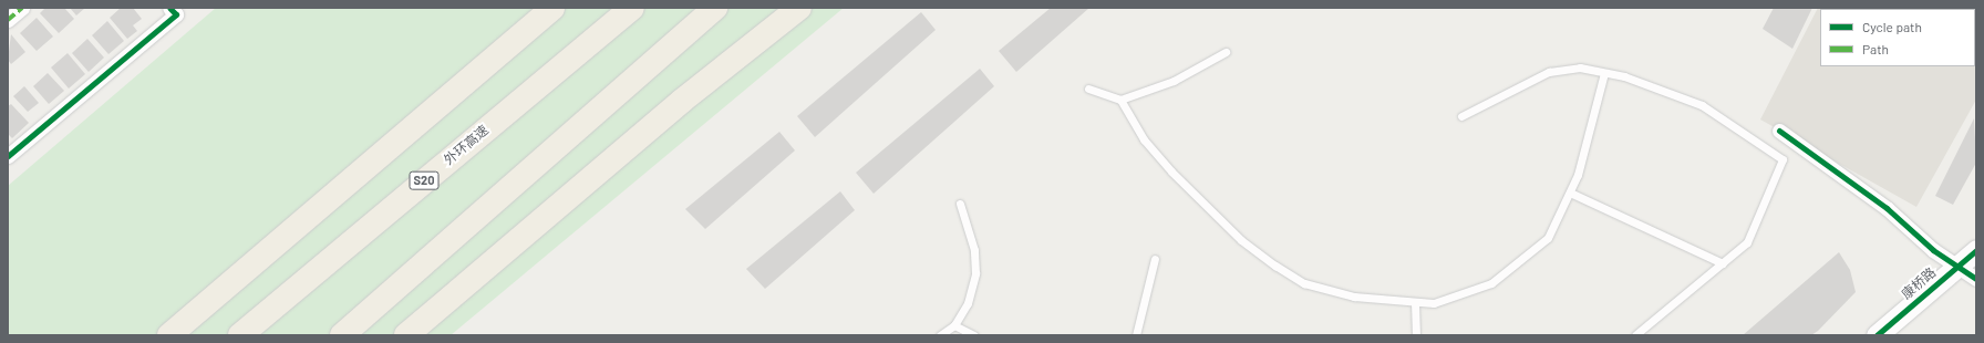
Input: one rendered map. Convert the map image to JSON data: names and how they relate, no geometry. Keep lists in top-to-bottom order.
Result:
{
  "streets": {
    "highway": ["外环高速", "S20"],
    "main road": ["康桥路"]
  },
  "legend": ["Cycle path", "Path"]
}
